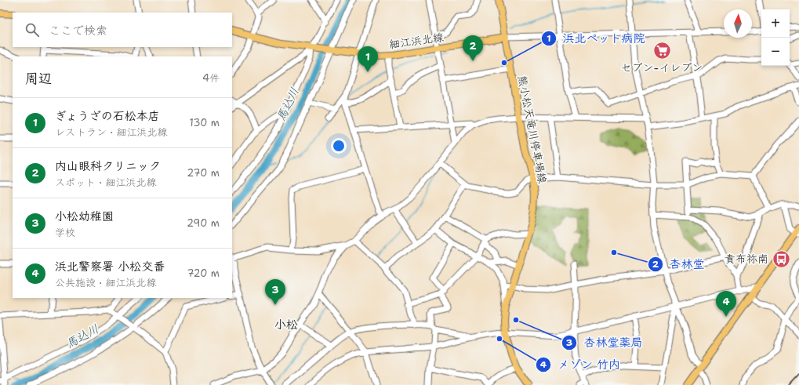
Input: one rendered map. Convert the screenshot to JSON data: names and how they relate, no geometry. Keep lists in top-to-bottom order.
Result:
{
  "streets": {
    "main road": ["細江浜北線", "熊小松天竜川停車場線"]
  },
  "crossings": [
    ["細江浜北線", "熊小松天竜川停車場線"]
  ],
  "districts": ["小松"],
  "water": ["馬込川"],
  "places": {
    "supermarket": ["セブン-イレブン"],
    "other": [
      "浜北ペット病院",
      "杏林堂",
      "杏林堂薬局",
      "メゾン 竹内"
    ],
    "bus stop": ["貴布祢南"]
  },
  "north": "top",
  "page": {
    "map_buttons": ["+", "−"],
    "search": "ここで検索",
    "pins": [
      "2",
      "1",
      "3",
      "4"
    ],
    "heading": ["周辺", "4件"],
    "list": [
      {
        "mark": "1",
        "name": "ぎょうざの石松本店",
        "note": "レストラン · 細江浜北線",
        "value": "130 m"
      },
      {
        "mark": "2",
        "name": "内山眼科クリニック",
        "note": "スポット · 細江浜北線",
        "value": "270 m"
      },
      {
        "mark": "3",
        "name": "小松幼稚園",
        "note": "学校",
        "value": "290 m"
      },
      {
        "mark": "4",
        "name": "浜北警察署 小松交番",
        "note": "公共施設 · 細江浜北線",
        "value": "720 m"
      }
    ]
  }
}
